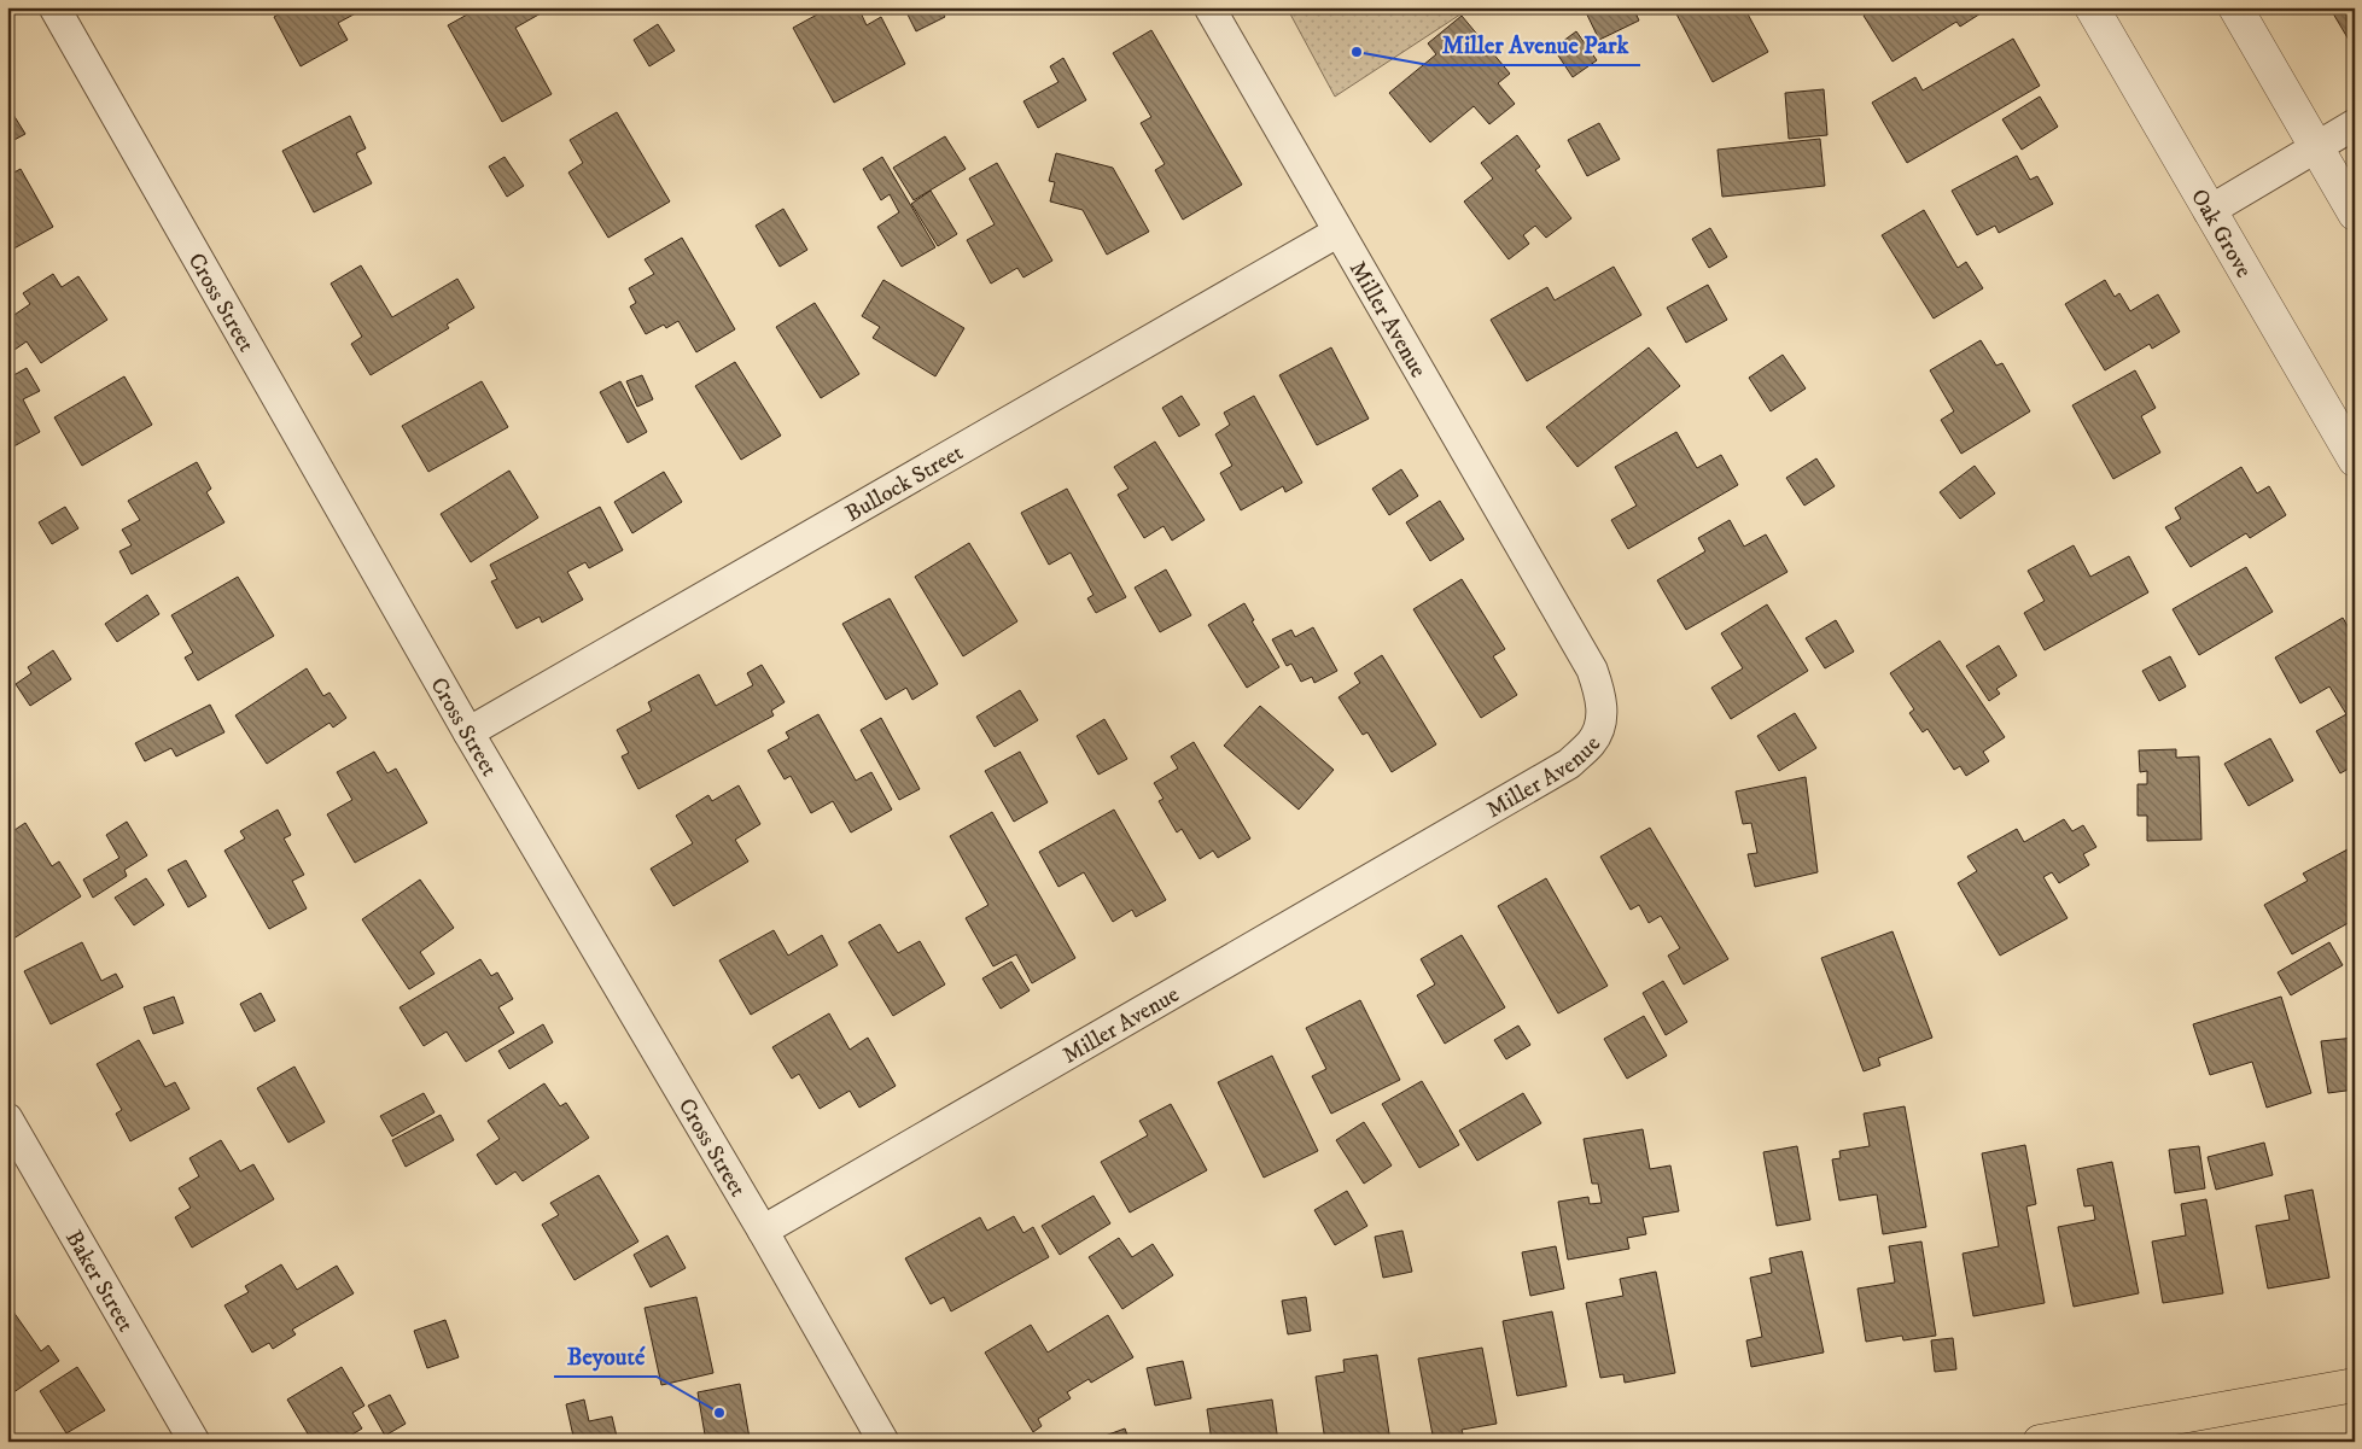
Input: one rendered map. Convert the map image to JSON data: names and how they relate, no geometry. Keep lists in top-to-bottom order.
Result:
{
  "streets": {
    "street": [
      "Oak Grove",
      "Cross Street",
      "Miller Avenue",
      "Bullock Street",
      "Baker Street"
    ]
  },
  "crossings": [
    ["Cross Street", "Miller Avenue"],
    ["Cross Street", "Bullock Street"],
    ["Miller Avenue", "Bullock Street"]
  ],
  "places": ["Miller Avenue Park", "Beyouté"]
}
